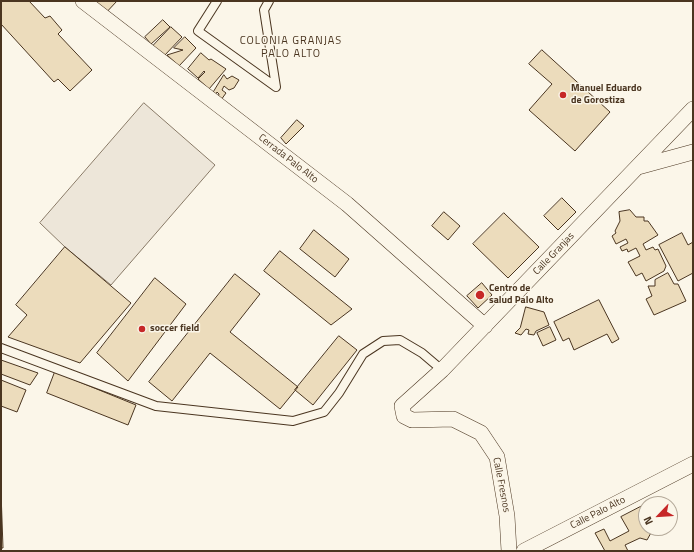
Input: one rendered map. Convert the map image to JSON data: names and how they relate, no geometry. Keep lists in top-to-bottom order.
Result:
{
  "streets": {
    "street": [
      "Cerrada Palo Alto",
      "Calle Granjas",
      "Calle Fresnos",
      "Calle Palo Alto"
    ]
  },
  "crossings": [
    ["Cerrada Palo Alto", "Calle Granjas"],
    ["Calle Granjas", "Calle Fresnos"]
  ],
  "districts": ["COLONIA GRANJAS PALO ALTO"],
  "places": ["Manuel Eduardo de Gorostiza", "Centro de salud Palo Alto", "soccer field"],
  "north": "bottom left"
}
